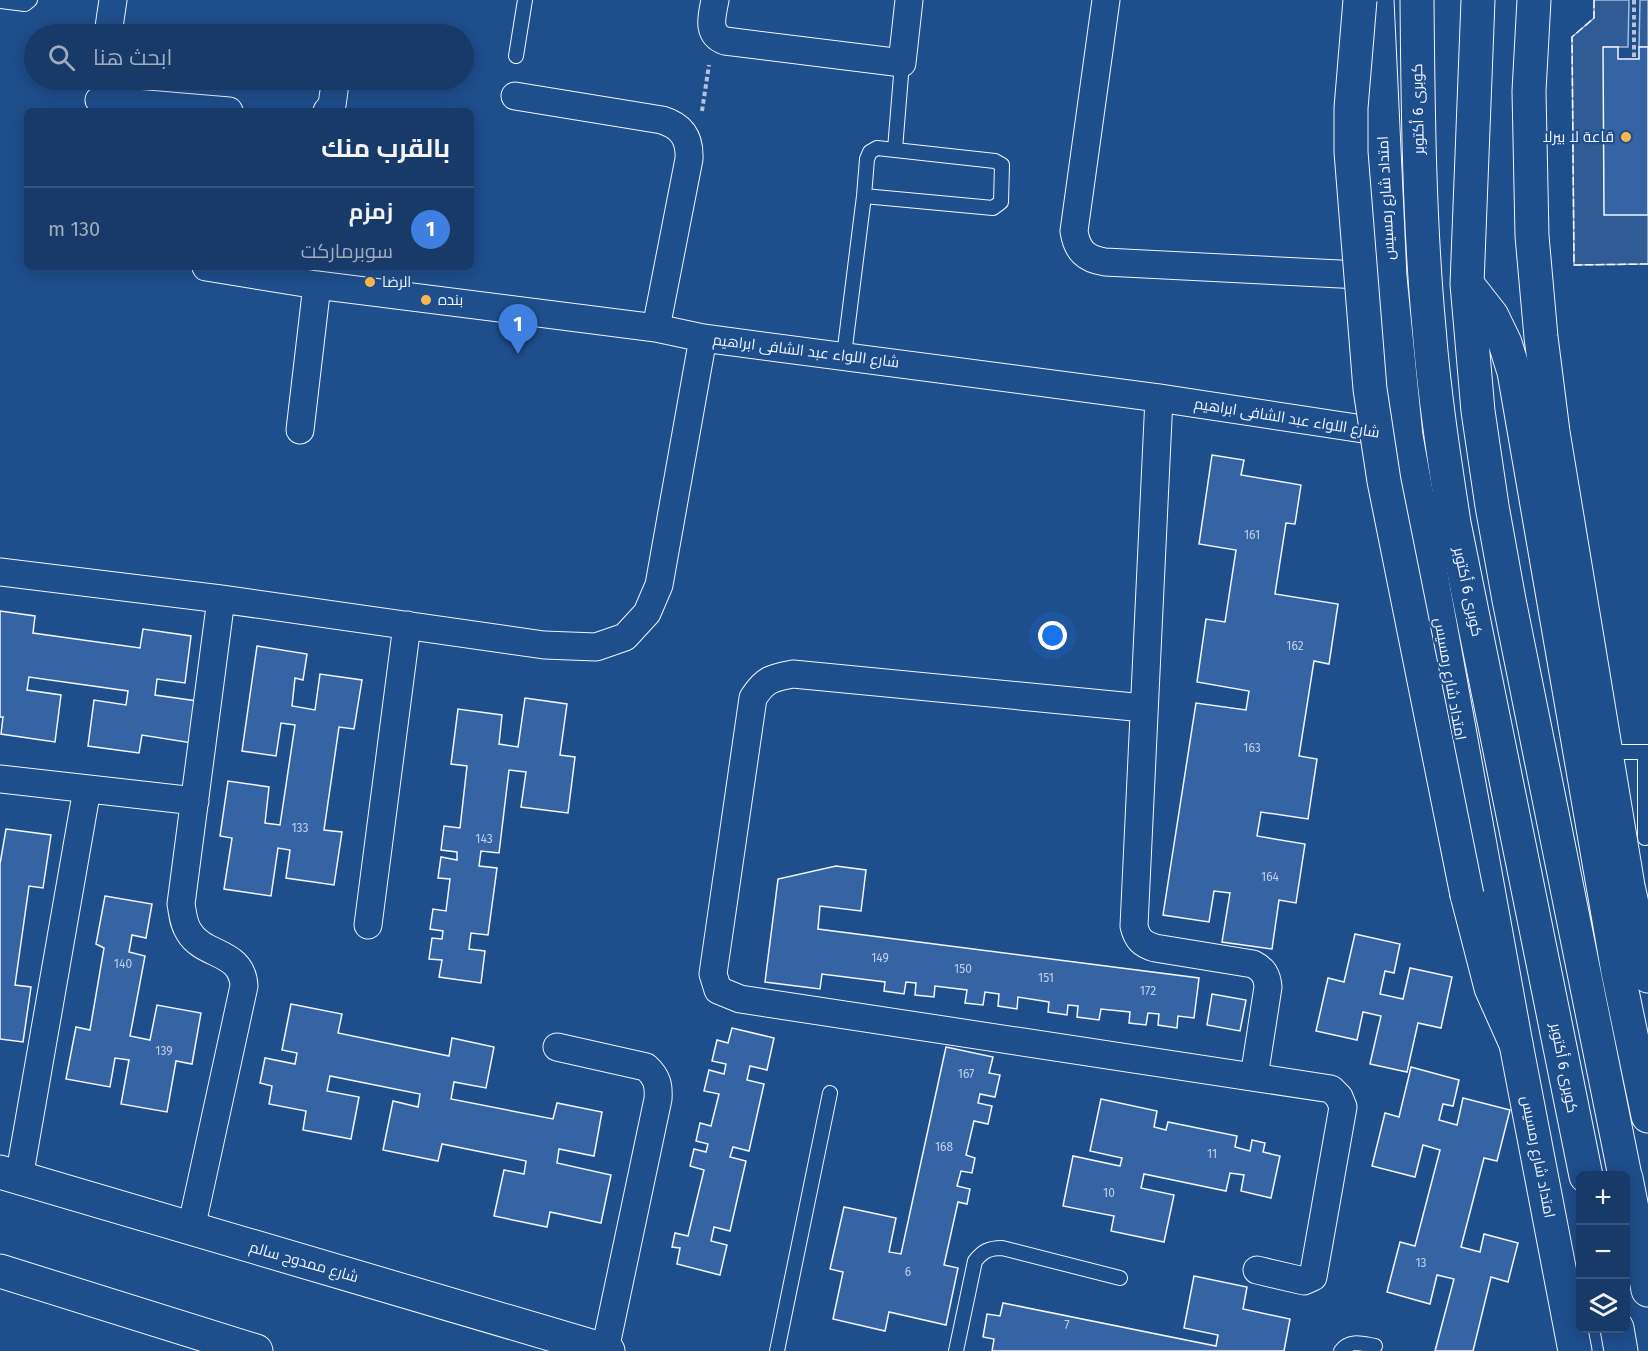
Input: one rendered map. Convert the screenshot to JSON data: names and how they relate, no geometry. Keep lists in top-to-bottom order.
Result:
{
  "streets": {
    "main road": ["كوبرى 6 أكتوبر", "امتداد شارع رمسيس", "شارع ممدوح سالم"],
    "street": ["شارع اللواء عبد الشافى ابراهيم"]
  },
  "crossings": [
    ["امتداد شارع رمسيس", "شارع اللواء عبد الشافى ابراهيم"]
  ],
  "places": ["قاعة لا بيرلا", "الرضا", "بنده"],
  "house_numbers": [
    "161",
    "162",
    "163",
    "133",
    "143",
    "164",
    "149",
    "140",
    "150",
    "151",
    "172",
    "139",
    "167",
    "168",
    "11",
    "10",
    "13",
    "6",
    "7"
  ],
  "page": {
    "search": "ابحث هنا",
    "heading": "بالقرب منك",
    "list": [
      {
        "mark": "1",
        "name": "زمزم",
        "note": "سوبرماركت",
        "value": "130 m"
      }
    ],
    "pins": "1",
    "map_buttons": ["+", "−"]
  }
}
